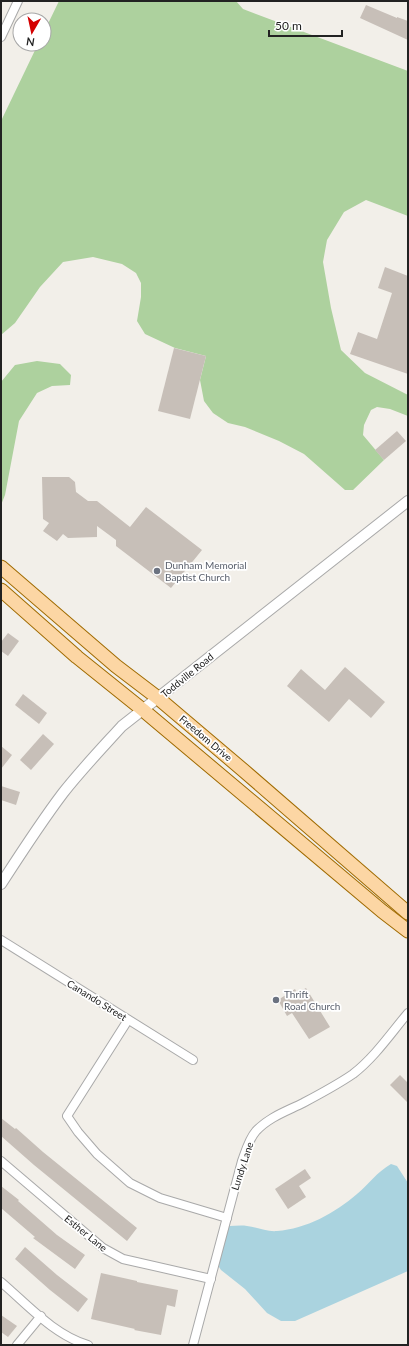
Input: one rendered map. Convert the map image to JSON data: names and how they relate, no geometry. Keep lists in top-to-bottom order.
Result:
{
  "streets": {
    "main road": ["Freedom Drive"],
    "street": [
      "Toddville Road",
      "Canando Street",
      "Lundy Lane",
      "Esther Lane"
    ]
  },
  "crossings": [
    ["Toddville Road", "Freedom Drive"],
    ["Lundy Lane", "Esther Lane"]
  ],
  "places": ["Dunham Memorial Baptist Church", "Thrift Road Church"],
  "scale_bar": "50 m",
  "north": "bottom"
}
